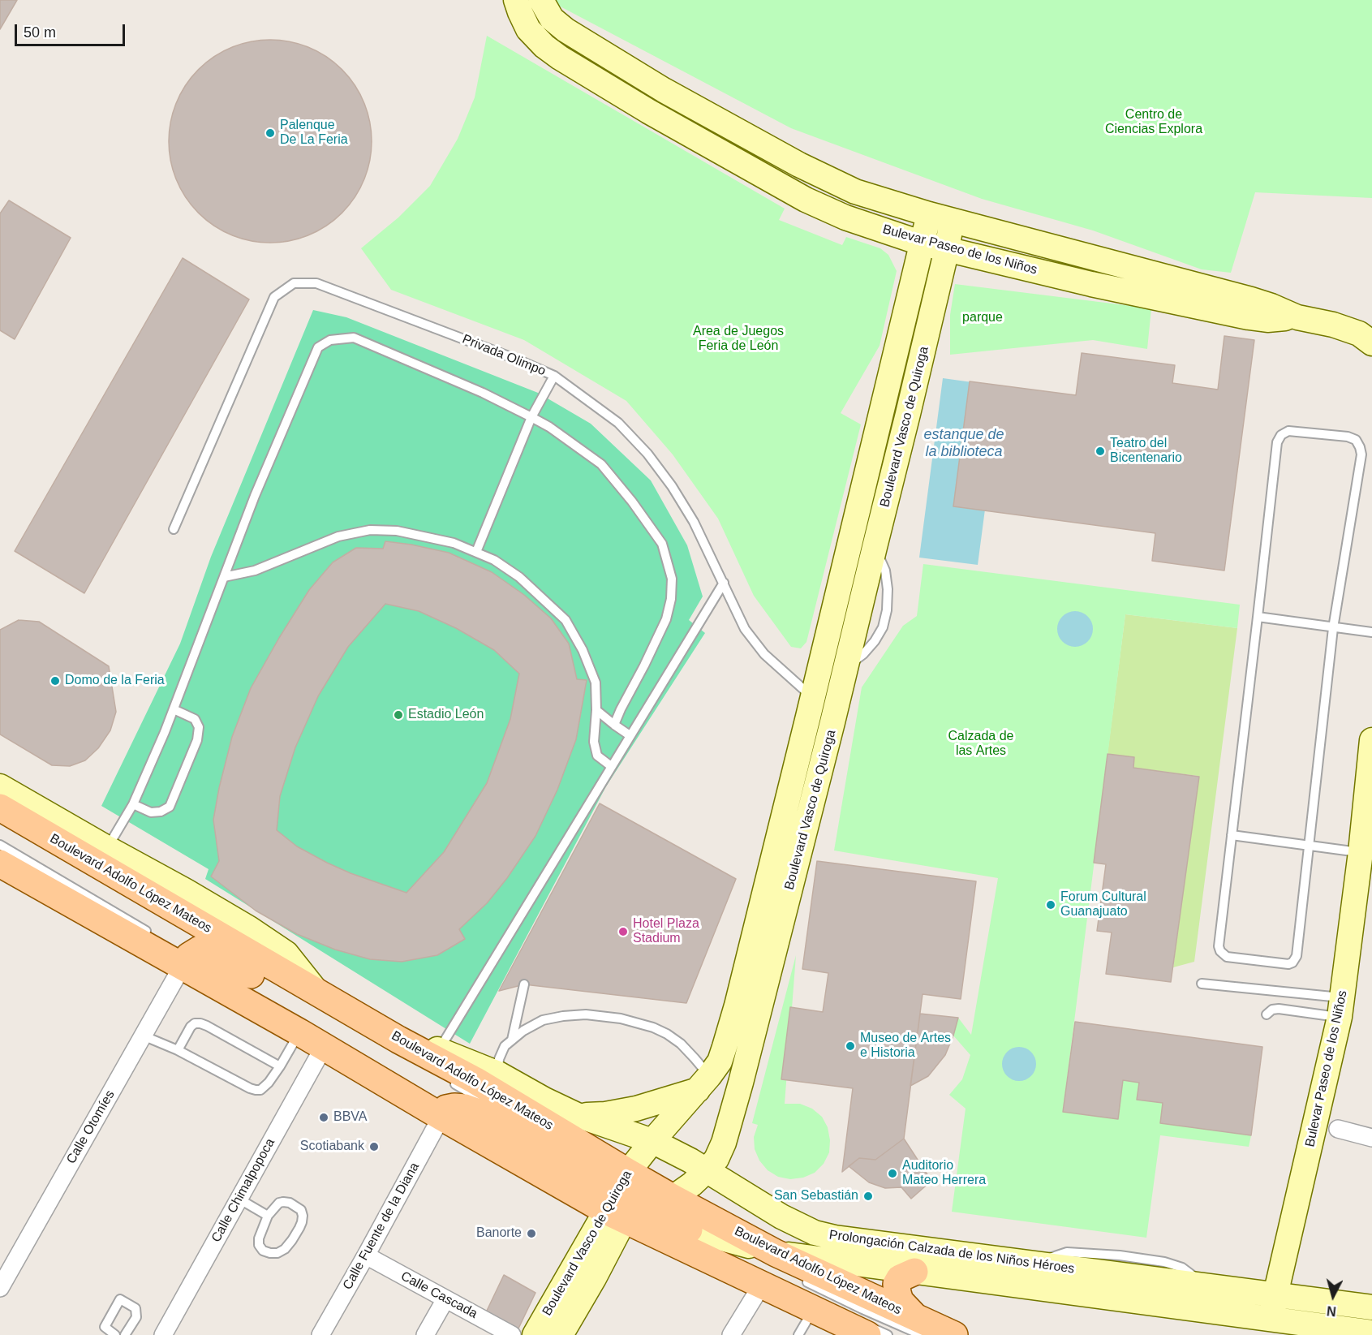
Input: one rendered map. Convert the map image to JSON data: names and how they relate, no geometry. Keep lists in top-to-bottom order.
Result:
{
  "streets": {
    "main road": ["Boulevard Adolfo López Mateos"],
    "street": [
      "Bulevar Paseo de los Niños",
      "Boulevard Vasco de Quiroga",
      "Calle Otomíes",
      "Calle Chimalpopoca",
      "Calle Fuente de la Diana",
      "Prolongación Calzada de los Niños Héroes",
      "Calle Cascada"
    ],
    "lane": ["Privada Olimpo"]
  },
  "crossings": [
    ["Bulevar Paseo de los Niños", "Boulevard Vasco de Quiroga"],
    ["Bulevar Paseo de los Niños", "Prolongación Calzada de los Niños Héroes"],
    ["Privada Olimpo", "Boulevard Vasco de Quiroga"],
    ["Boulevard Vasco de Quiroga", "Boulevard Adolfo López Mateos"],
    ["Boulevard Vasco de Quiroga", "Prolongación Calzada de los Niños Héroes"],
    ["Boulevard Adolfo López Mateos", "Calle Otomíes"],
    ["Boulevard Adolfo López Mateos", "Calle Chimalpopoca"],
    ["Boulevard Adolfo López Mateos", "Calle Fuente de la Diana"],
    ["Boulevard Adolfo López Mateos", "Prolongación Calzada de los Niños Héroes"],
    ["Calle Fuente de la Diana", "Calle Cascada"]
  ],
  "water": ["estanque de la biblioteca"],
  "parks": [
    "Centro de Ciencias Explora",
    "parque",
    "Area de Juegos Feria de León",
    "Calzada de las Artes"
  ],
  "places": [
    "Palenque De La Feria",
    "Teatro del Bicentenario",
    "Domo de la Feria",
    "Estadio León",
    "Forum Cultural Guanajuato",
    "Hotel Plaza Stadium",
    "Museo de Artes e Historia",
    "BBVA",
    "Scotiabank",
    "Auditorio Mateo Herrera",
    "San Sebastián",
    "Banorte"
  ],
  "scale_bar": "50 m",
  "north": "bottom"
}
